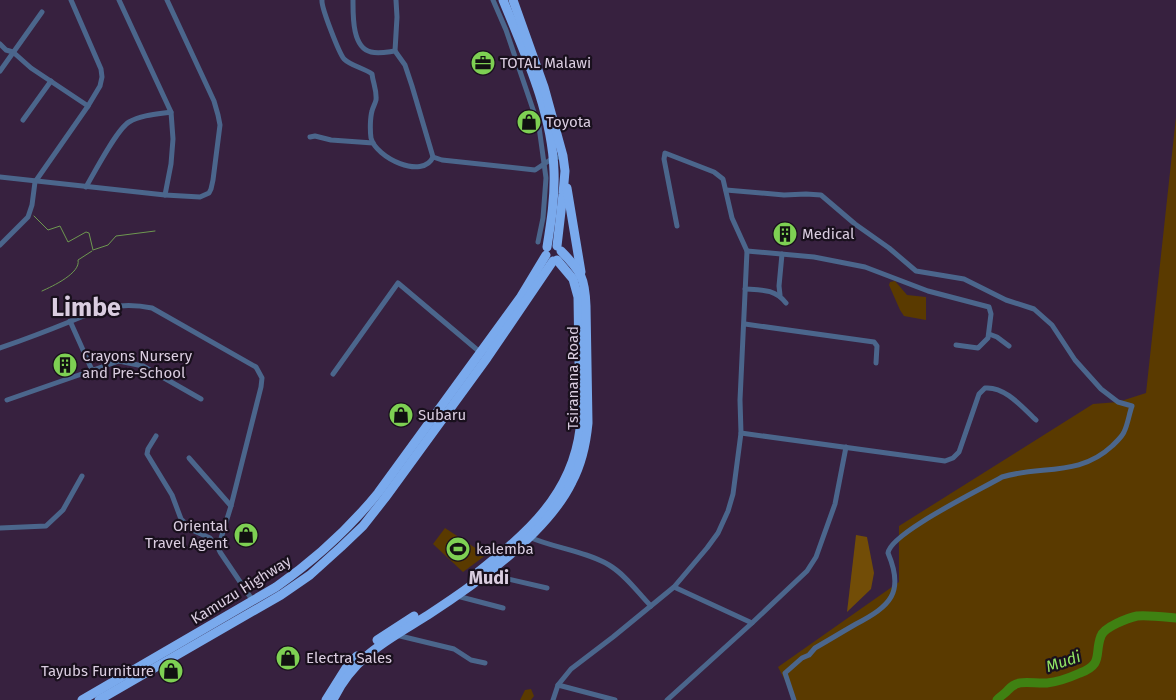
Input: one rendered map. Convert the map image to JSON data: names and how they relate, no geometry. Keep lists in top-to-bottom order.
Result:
{
  "streets": {
    "highway": ["Tsiranana Road", "Kamuzu Highway"]
  },
  "crossings": [
    ["Tsiranana Road", "Kamuzu Highway"]
  ],
  "districts": ["Limbe", "Mudi"],
  "water": ["Mudi"],
  "places": {
    "office": ["TOTAL Malawi"],
    "shop": [
      "Toyota",
      "Subaru",
      "Oriental Travel Agent",
      "Electra Sales",
      "Tayubs Furniture"
    ],
    "building": ["Medical", "Crayons Nursery and Pre-School"],
    "sports": ["kalemba"]
  }
}
